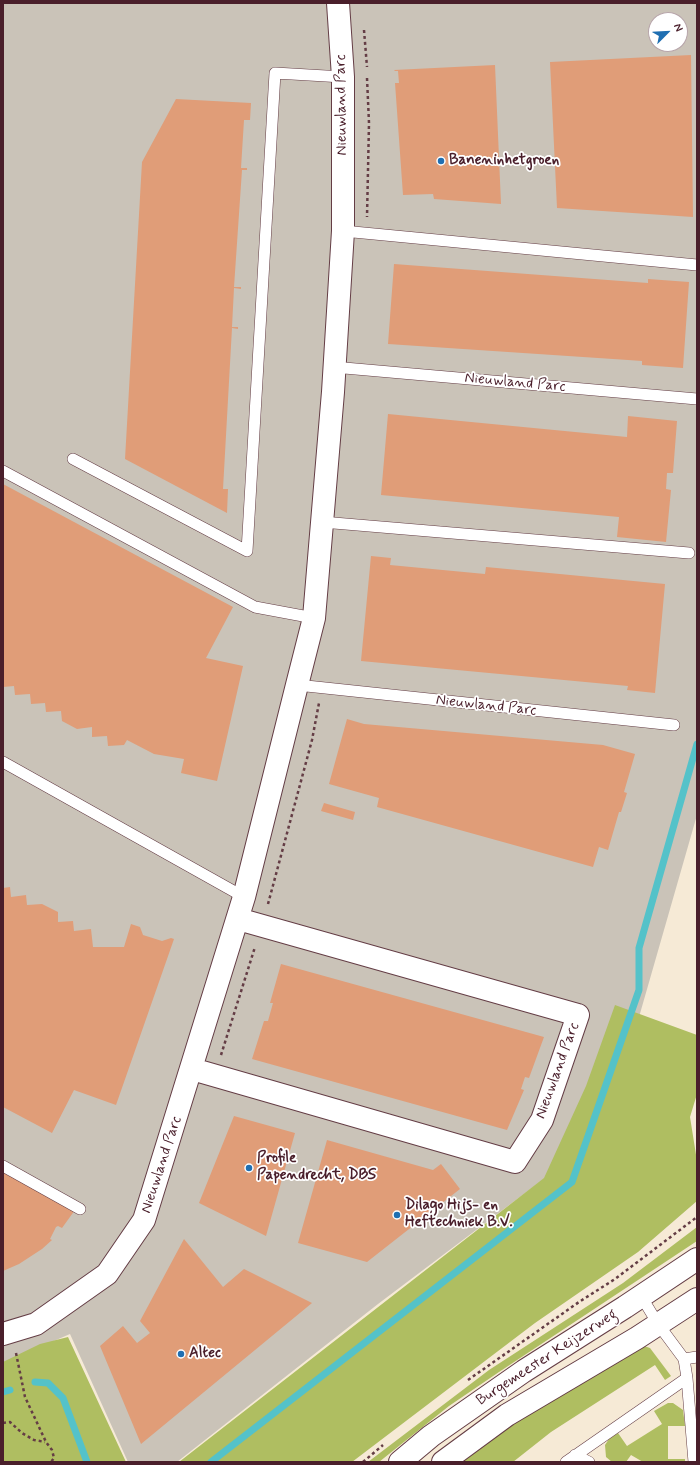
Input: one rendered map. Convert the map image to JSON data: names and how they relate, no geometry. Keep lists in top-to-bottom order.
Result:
{
  "streets": {
    "street": ["Nieuwland Parc", "Burgemeester Keijzerweg"]
  },
  "places": [
    "Baneninhetgroen",
    "Profile Papendrecht, DBS",
    "Dilago Hijs- en Heftechniek B.V.",
    "Altec"
  ],
  "north": "top right"
}
